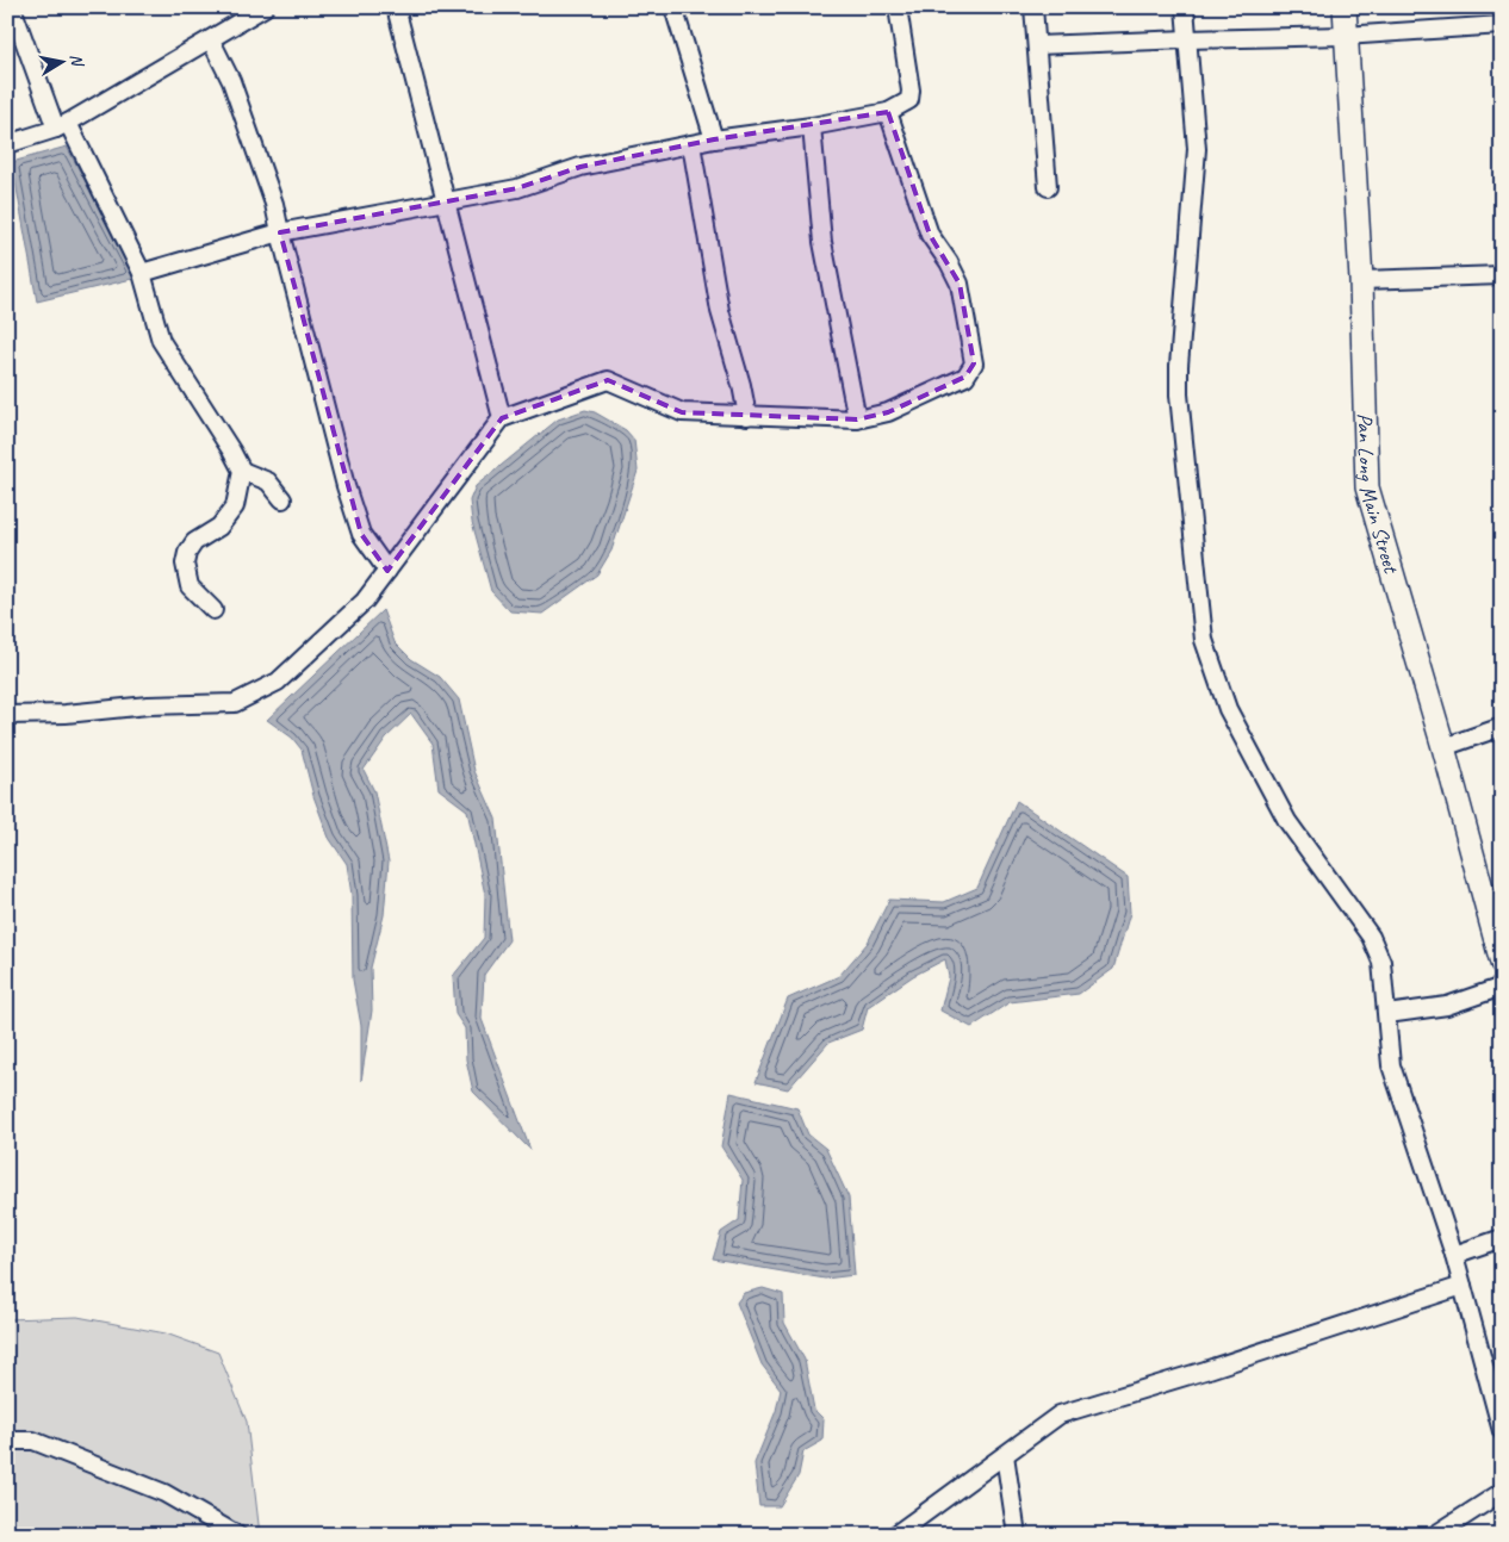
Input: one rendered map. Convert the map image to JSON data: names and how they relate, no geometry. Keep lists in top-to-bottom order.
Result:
{
  "streets": {
    "street": ["Pan Long Main Street"]
  },
  "north": "right"
}
